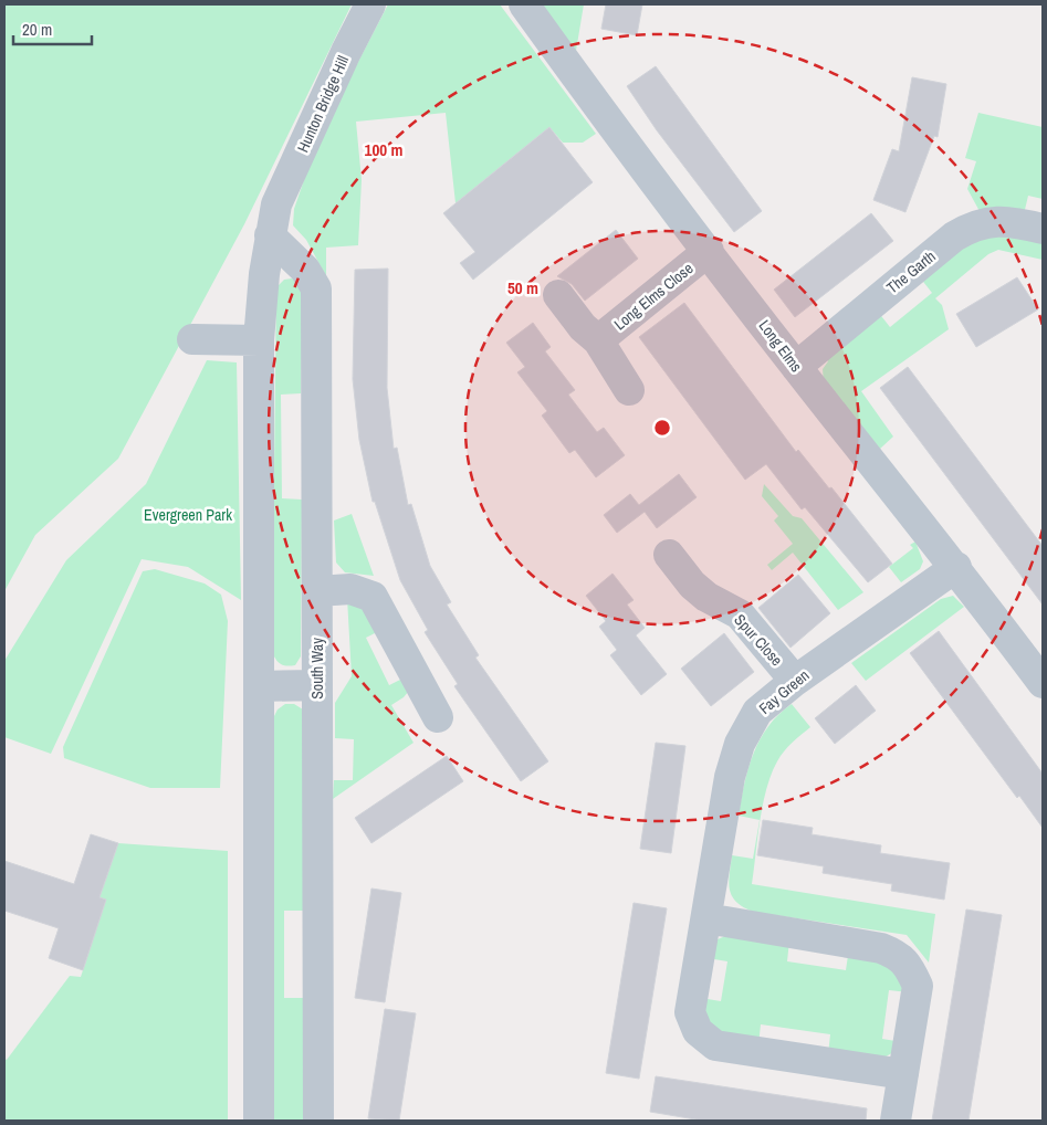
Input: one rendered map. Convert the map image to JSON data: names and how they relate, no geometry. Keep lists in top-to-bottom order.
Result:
{
  "streets": {
    "street": [
      "Hunton Bridge Hill",
      "The Garth",
      "Long Elms Close",
      "Long Elms",
      "Spur Close",
      "South Way",
      "Fay Green"
    ]
  },
  "crossings": [
    ["Hunton Bridge Hill", "South Way"],
    ["The Garth", "Long Elms"],
    ["Long Elms Close", "Long Elms"],
    ["Long Elms", "Fay Green"],
    ["Spur Close", "Fay Green"]
  ],
  "parks": ["Evergreen Park"],
  "scale_bar": "20 m",
  "rings": ["100 m", "50 m"]
}
